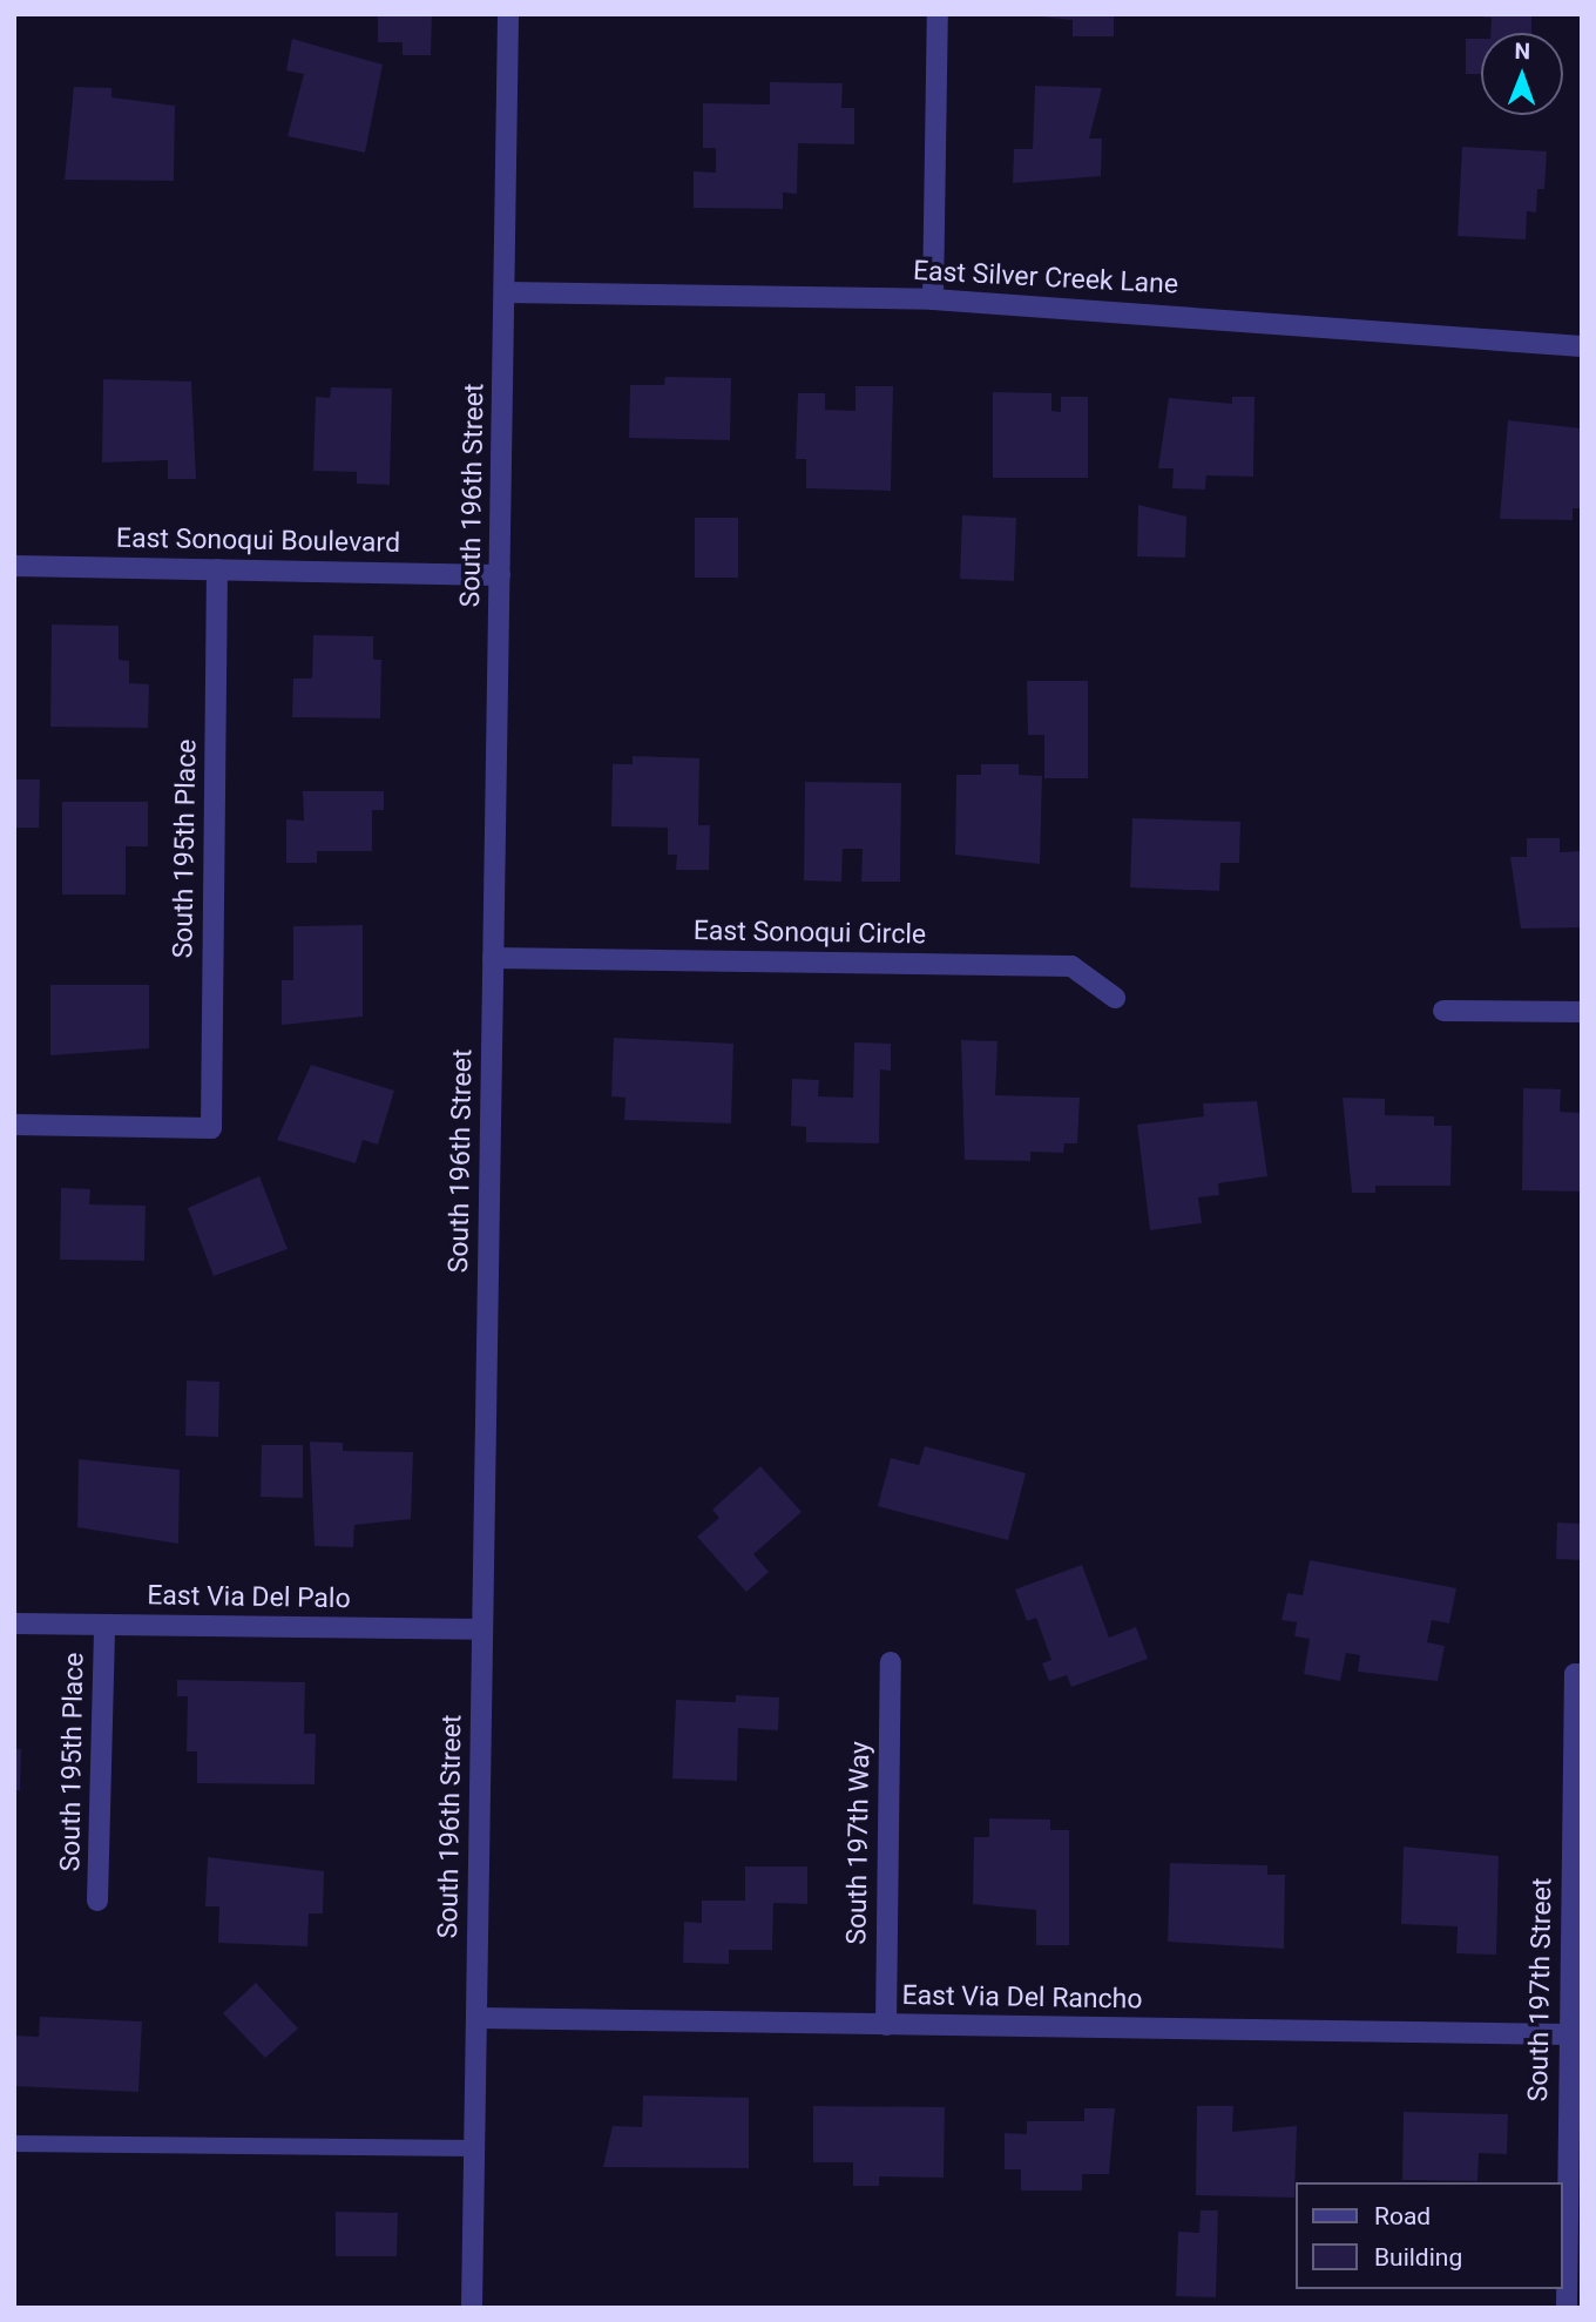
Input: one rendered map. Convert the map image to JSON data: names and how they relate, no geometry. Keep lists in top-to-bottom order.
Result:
{
  "streets": {
    "street": [
      "East Silver Creek Lane",
      "South 196th Street",
      "East Sonoqui Boulevard",
      "South 195th Place",
      "East Sonoqui Circle",
      "East Via Del Palo",
      "South 197th Way",
      "South 197th Street",
      "East Via Del Rancho"
    ]
  },
  "crossings": [
    ["East Silver Creek Lane", "South 196th Street"],
    ["South 196th Street", "East Sonoqui Boulevard"],
    ["South 196th Street", "East Sonoqui Circle"],
    ["South 196th Street", "East Via Del Palo"],
    ["South 196th Street", "East Via Del Rancho"],
    ["East Sonoqui Boulevard", "South 195th Place"],
    ["South 195th Place", "East Via Del Palo"],
    ["South 197th Way", "East Via Del Rancho"],
    ["South 197th Street", "East Via Del Rancho"]
  ],
  "legend": ["Road", "Building"],
  "north": "top"
}
